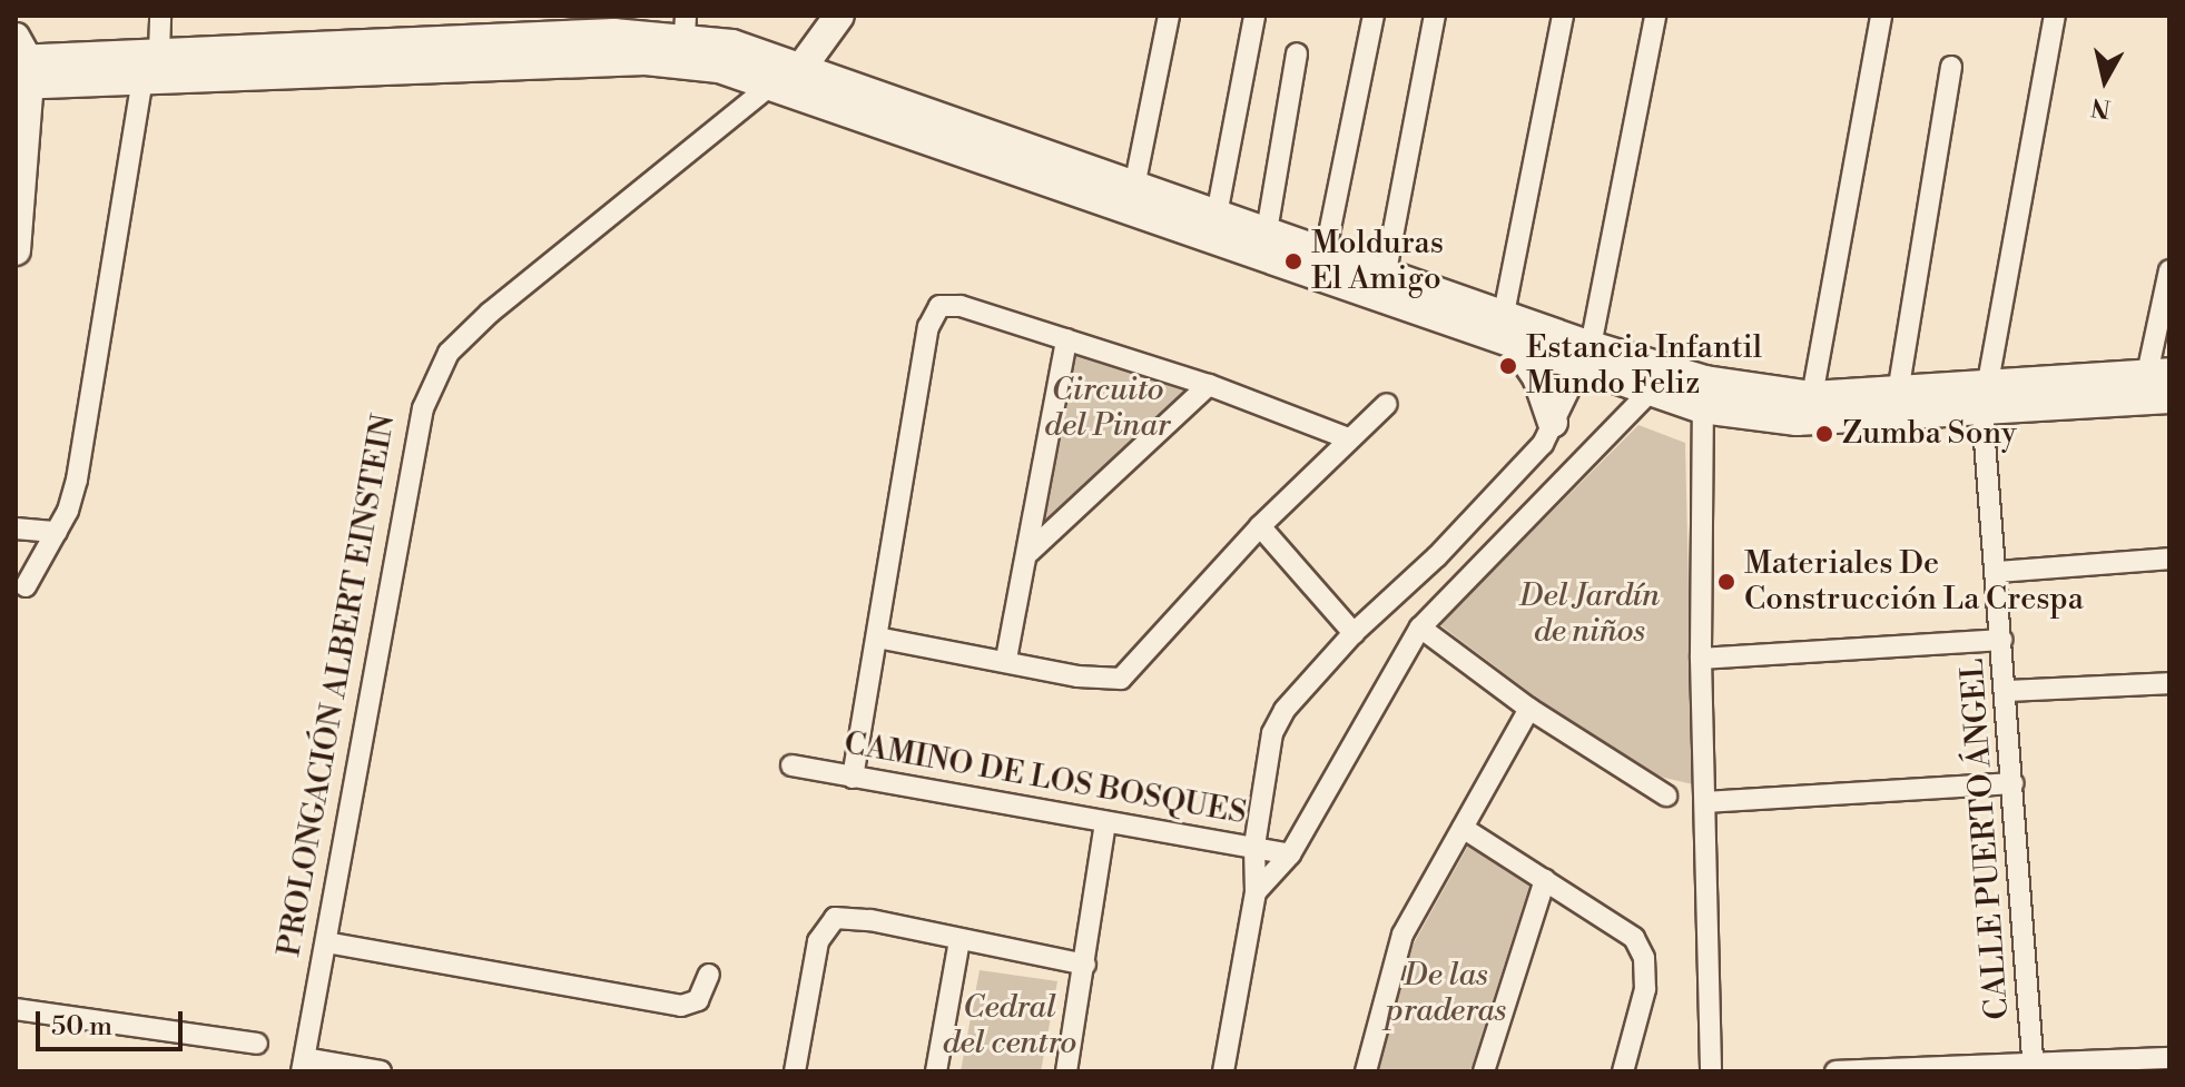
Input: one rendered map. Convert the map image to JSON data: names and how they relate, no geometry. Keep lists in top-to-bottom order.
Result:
{
  "streets": {
    "main road": ["PROLONGACIÓN ALBERT EINSTEIN"],
    "street": ["CAMINO DE LOS BOSQUES", "CALLE PUERTO ÁNGEL"]
  },
  "parks": [
    "Circuito del Pinar",
    "Del Jardín de niños",
    "De las praderas",
    "Cedral del centro"
  ],
  "places": [
    "Molduras El Amigo",
    "Estancia Infantil Mundo Feliz",
    "Zumba Sony",
    "Materiales De Construcción La Crespa"
  ],
  "scale_bar": "50 m",
  "north": "bottom"
}
